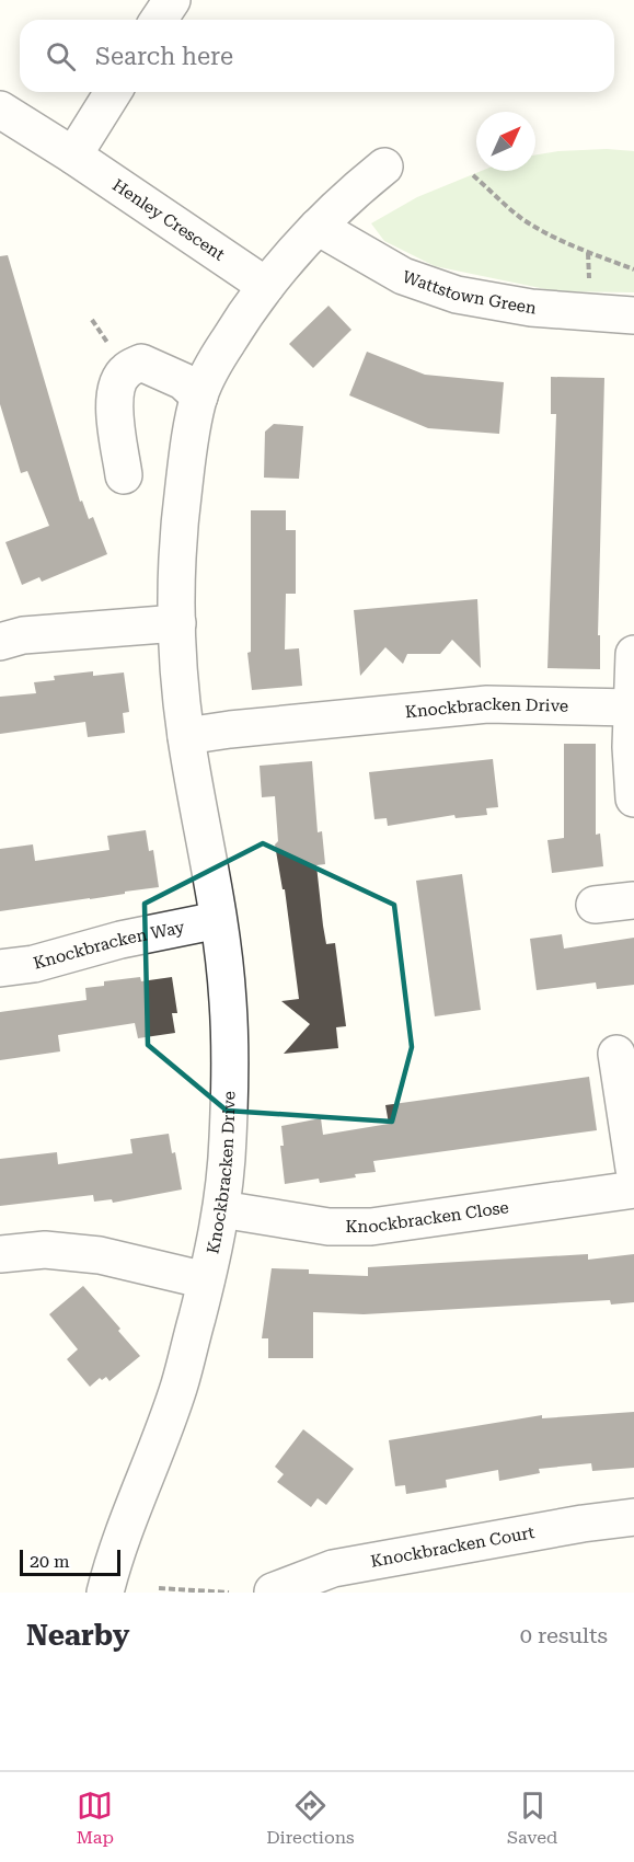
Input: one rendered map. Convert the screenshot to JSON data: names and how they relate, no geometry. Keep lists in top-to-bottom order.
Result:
{
  "streets": {
    "street": [
      "Henley Crescent",
      "Wattstown Green",
      "Knockbracken Drive",
      "Knockbracken Way",
      "Knockbracken Close",
      "Knockbracken Court"
    ]
  },
  "crossings": [
    ["Henley Crescent", "Knockbracken Drive"],
    ["Wattstown Green", "Knockbracken Drive"],
    ["Knockbracken Drive", "Knockbracken Way"],
    ["Knockbracken Drive", "Knockbracken Close"]
  ],
  "scale_bar": "20 m",
  "north": "top right",
  "page": {
    "search": "Search here",
    "scale": "20 m",
    "heading": ["Nearby", "0 results"],
    "nav": ["Map", "Directions", "Saved"]
  }
}
